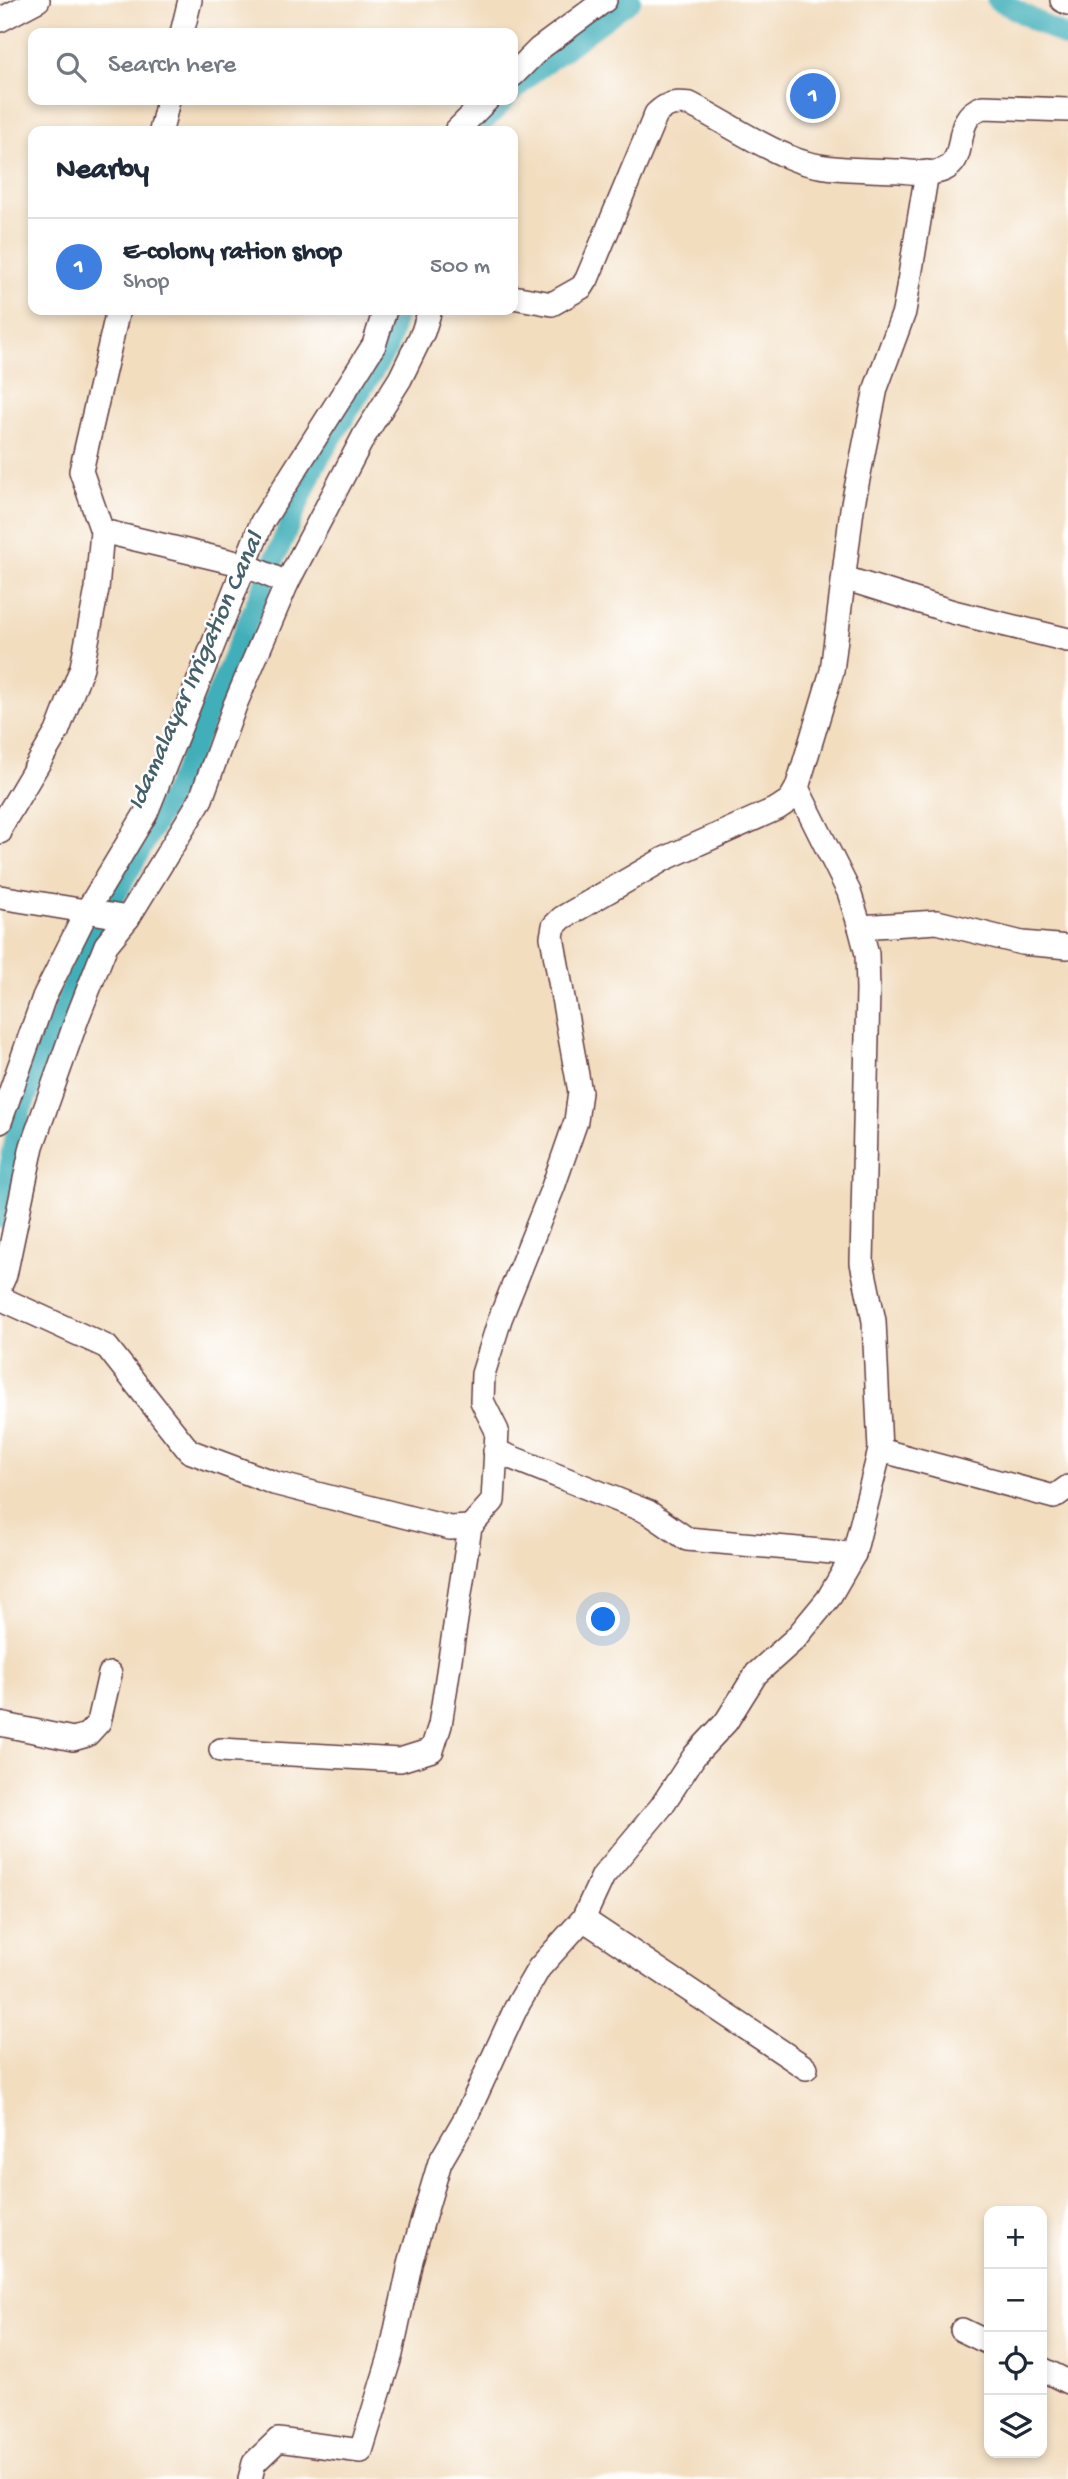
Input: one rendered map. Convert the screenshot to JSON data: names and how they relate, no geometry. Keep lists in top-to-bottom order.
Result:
{
  "water": ["Idamalayar Irrigation Canal"],
  "page": {
    "search": "Search here",
    "pins": "1",
    "heading": "Nearby",
    "list": [
      {
        "mark": "1",
        "name": "E-colony ration shop",
        "note": "Shop",
        "value": "500 m"
      }
    ],
    "map_buttons": ["+", "−"]
  }
}
